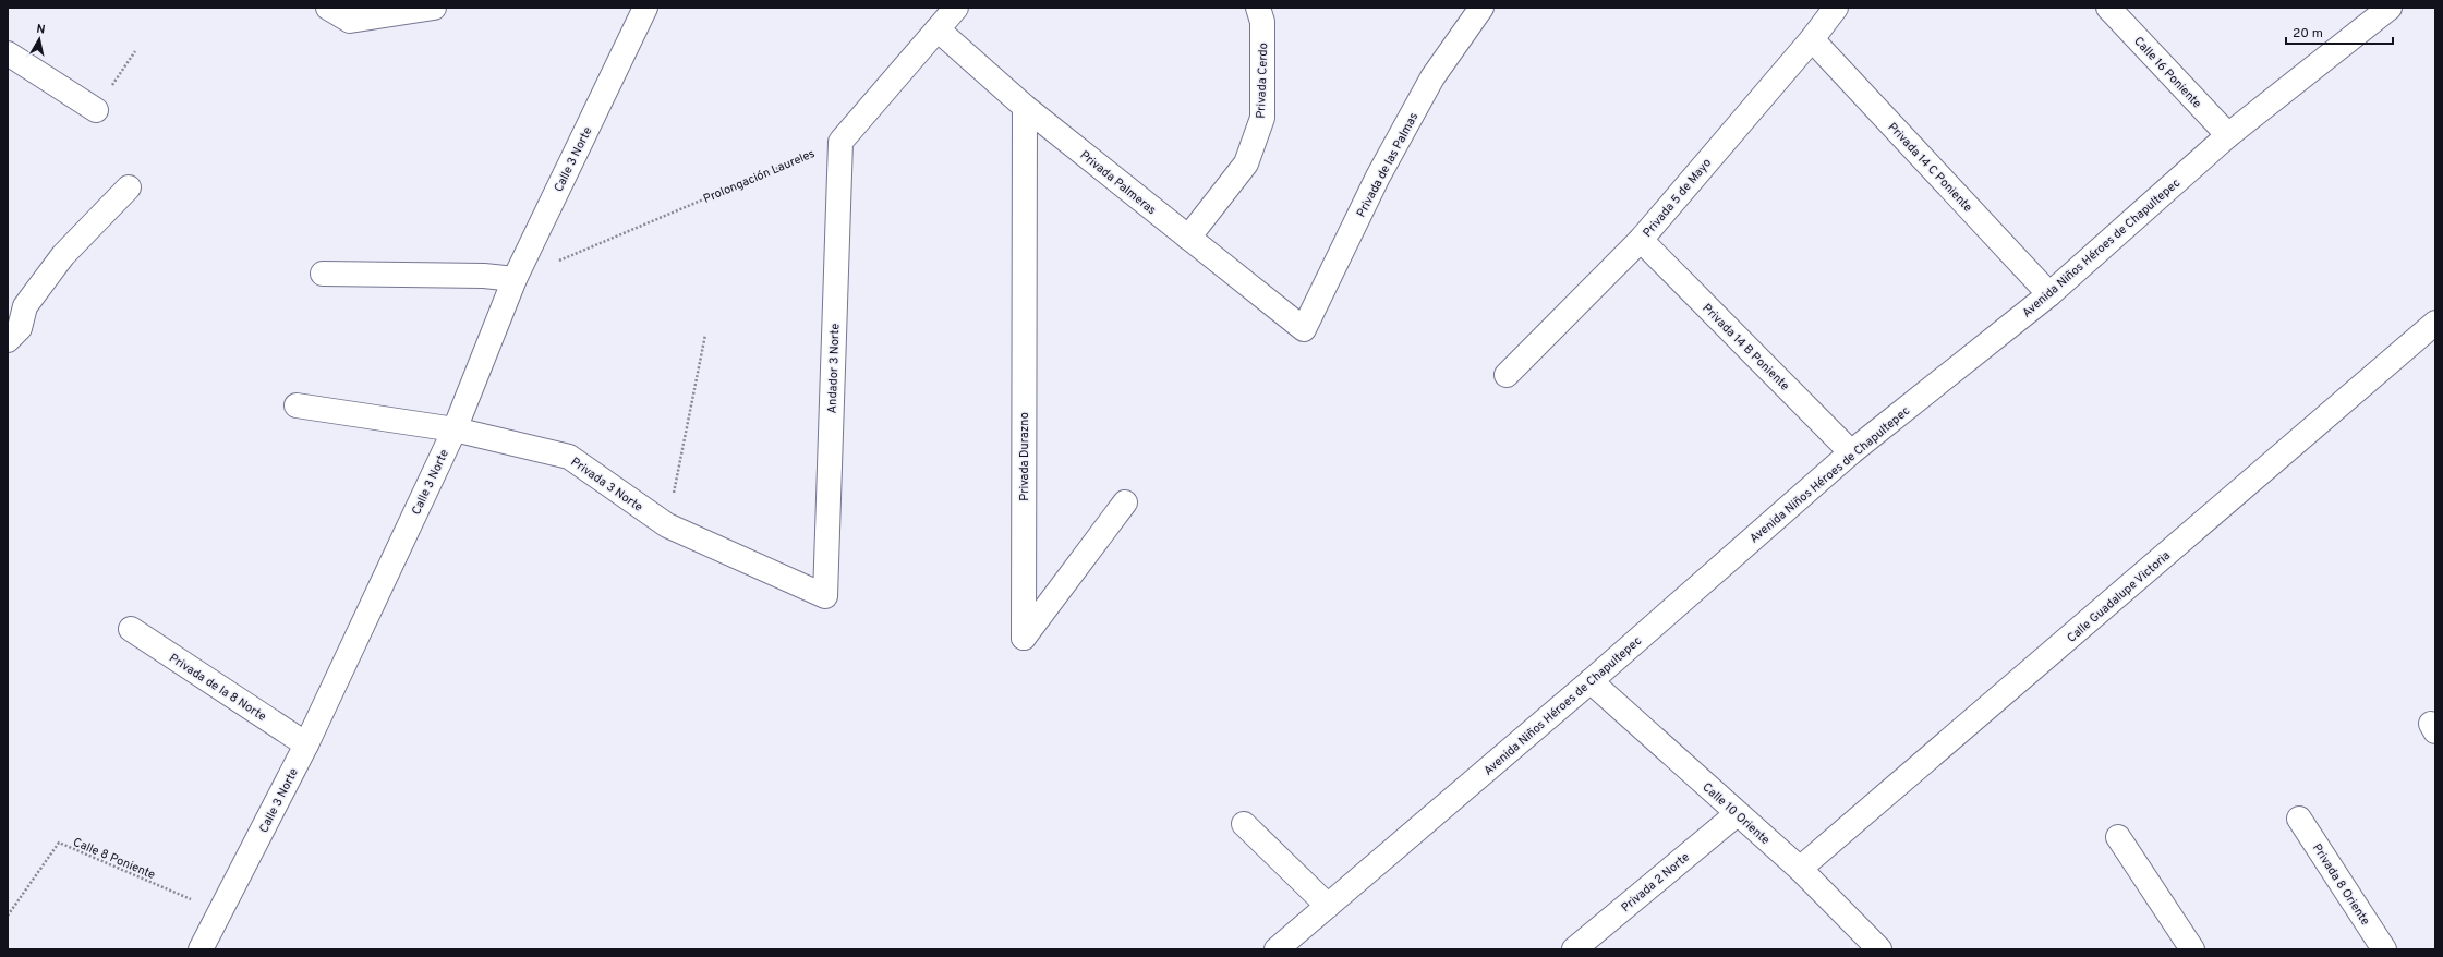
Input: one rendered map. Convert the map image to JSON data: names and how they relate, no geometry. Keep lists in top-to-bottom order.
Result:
{
  "streets": {
    "street": [
      "Calle 16 Poniente",
      "Privada Cerdo",
      "Calle 3 Norte",
      "Privada de las Palmas",
      "Privada 14 C Poniente",
      "Privada Palmeras",
      "Privada 5 de Mayo",
      "Avenida Niños Héroes de Chapultepec",
      "Privada 14 B Poniente",
      "Andador 3 Norte",
      "Privada Durazno",
      "Privada 3 Norte",
      "Calle Guadalupe Victoria",
      "Privada de la 8 Norte",
      "Calle 10 Oriente",
      "Privada 2 Norte",
      "Privada 8 Oriente"
    ],
    "path": ["Prolongación Laureles", "Calle 8 Poniente"]
  },
  "crossings": [
    ["Calle 16 Poniente", "Avenida Niños Héroes de Chapultepec"],
    ["Privada Cerdo", "Privada Palmeras"],
    ["Calle 3 Norte", "Prolongación Laureles"],
    ["Calle 3 Norte", "Privada 3 Norte"],
    ["Calle 3 Norte", "Privada de la 8 Norte"],
    ["Calle 3 Norte", "Calle 8 Poniente"],
    ["Privada de las Palmas", "Privada Palmeras"],
    ["Privada 14 C Poniente", "Privada 5 de Mayo"],
    ["Privada 14 C Poniente", "Avenida Niños Héroes de Chapultepec"],
    ["Prolongación Laureles", "Andador 3 Norte"],
    ["Privada Palmeras", "Privada Durazno"],
    ["Privada 5 de Mayo", "Privada 14 B Poniente"],
    ["Avenida Niños Héroes de Chapultepec", "Privada 14 B Poniente"],
    ["Avenida Niños Héroes de Chapultepec", "Calle 10 Oriente"],
    ["Andador 3 Norte", "Privada 3 Norte"],
    ["Calle Guadalupe Victoria", "Calle 10 Oriente"],
    ["Calle 10 Oriente", "Privada 2 Norte"]
  ],
  "scale_bar": "20 m",
  "north": "top"
}
